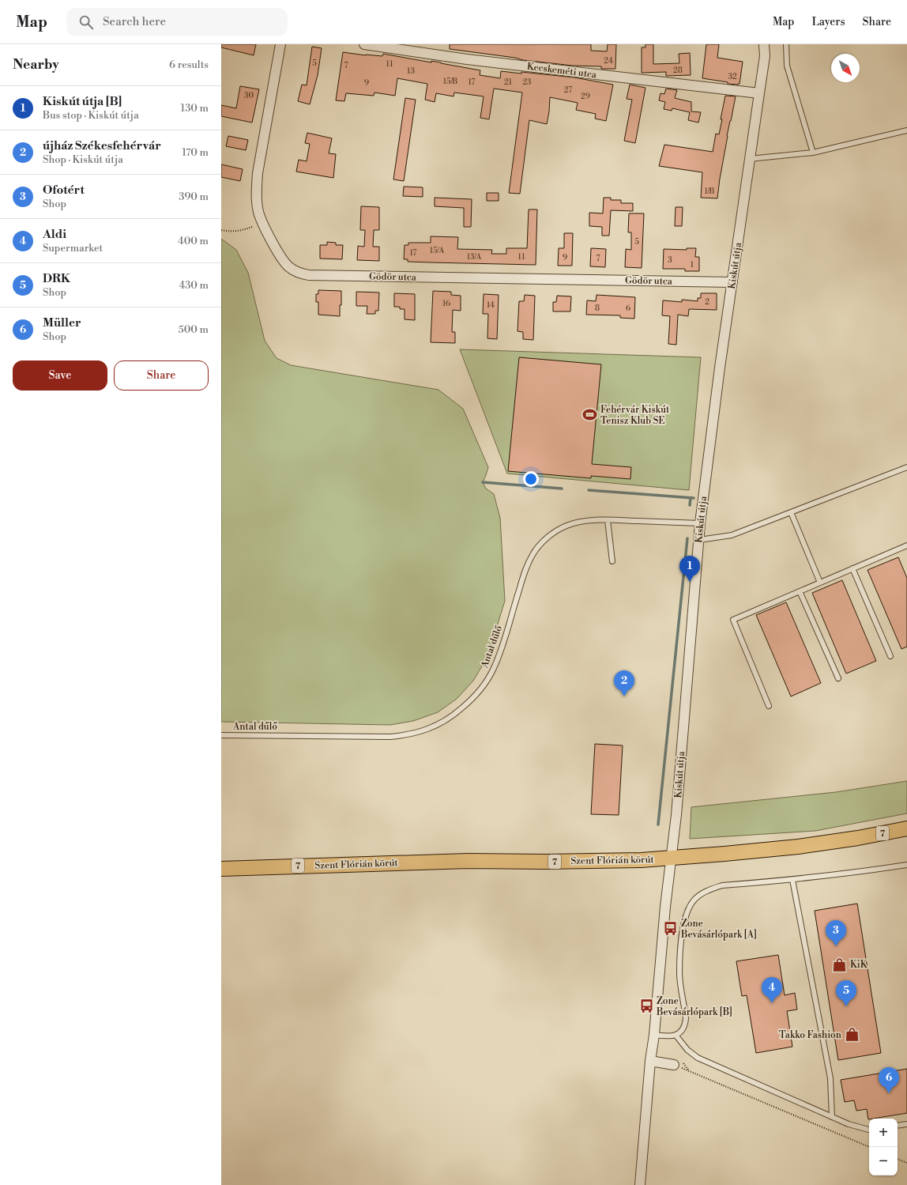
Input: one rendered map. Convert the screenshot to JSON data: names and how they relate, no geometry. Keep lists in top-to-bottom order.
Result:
{
  "streets": {
    "main road": ["7", "Szent Flórián körút"],
    "street": ["Kecskeméti utca", "Kiskút útja", "Gödör utca"],
    "lane": ["Antal dűlő"]
  },
  "crossings": [
    ["Kecskeméti utca", "Kiskút útja"],
    ["Kiskút útja", "Gödör utca"],
    ["Kiskút útja", "Antal dűlő"],
    ["Kiskút útja", "Szent Flórián körút"]
  ],
  "places": {
    "sports": ["Fehérvár Kiskút Tenisz Klub SE"],
    "bus stop": ["Zone Bevásárlópark [A]", "Zone Bevásárlópark [B]"],
    "shop": ["KiK", "Takko Fashion"]
  },
  "house_numbers": [
    "24",
    "5",
    "11",
    "7",
    "28",
    "13",
    "32",
    "15/B",
    "17",
    "21",
    "23",
    "9",
    "27",
    "30",
    "29",
    "1/B",
    "5",
    "15/A",
    "17",
    "13/A",
    "11",
    "9",
    "7",
    "3",
    "1",
    "2",
    "16",
    "14",
    "8",
    "6"
  ],
  "north": "bottom right",
  "page": {
    "header": "Map",
    "search": "Search here",
    "nav": ["Map", "Layers", "Share"],
    "heading": ["Nearby", "6 results"],
    "list": [
      {
        "mark": "1",
        "name": "Kiskút útja [B]",
        "note": "Bus stop · Kiskút útja",
        "value": "130 m"
      },
      {
        "mark": "2",
        "name": "újház Székesfehérvár",
        "note": "Shop · Kiskút útja",
        "value": "170 m"
      },
      {
        "mark": "3",
        "name": "Ofotért",
        "note": "Shop",
        "value": "390 m"
      },
      {
        "mark": "4",
        "name": "Aldi",
        "note": "Supermarket",
        "value": "400 m"
      },
      {
        "mark": "5",
        "name": "DRK",
        "note": "Shop",
        "value": "430 m"
      },
      {
        "mark": "6",
        "name": "Müller",
        "note": "Shop",
        "value": "500 m"
      }
    ],
    "buttons": ["Save", "Share"],
    "pins": [
      "1",
      "2",
      "3",
      "4",
      "5",
      "6"
    ],
    "map_buttons": ["+", "−"]
  }
}
